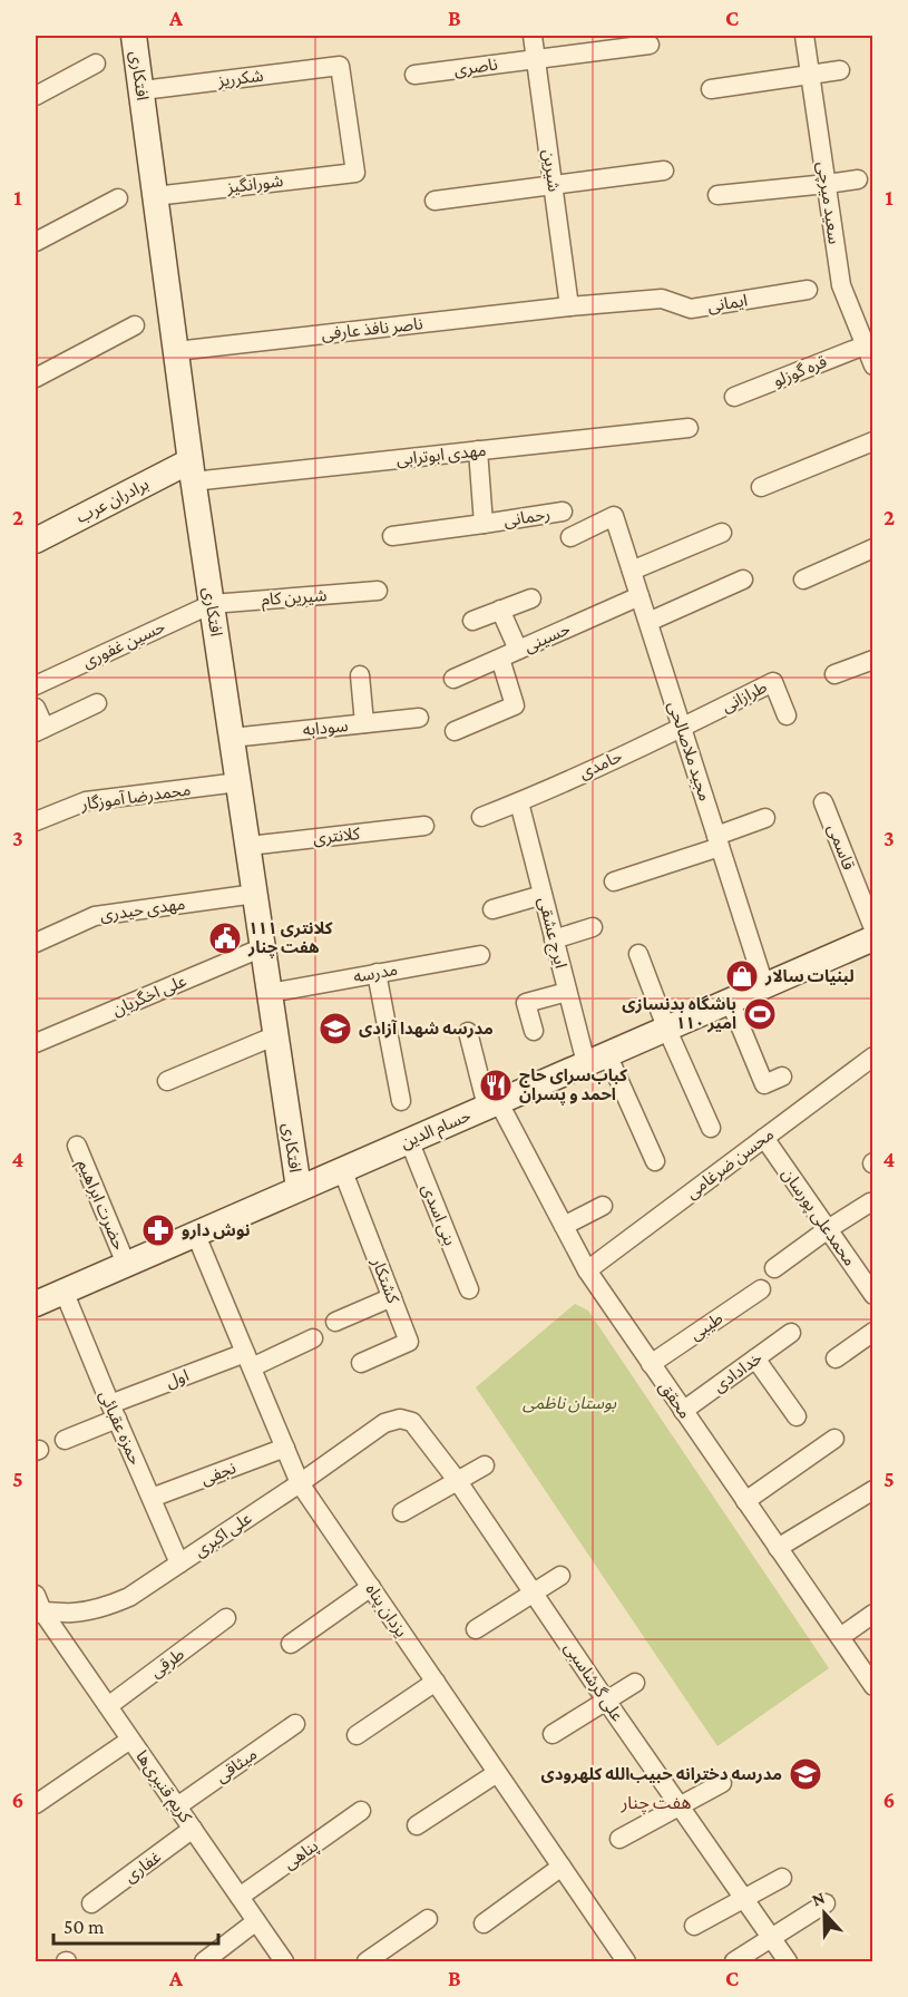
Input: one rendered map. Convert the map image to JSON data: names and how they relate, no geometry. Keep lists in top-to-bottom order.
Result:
{
  "streets": {
    "street": [
      "ناصری",
      "افتکاری",
      "شکرریز",
      "شیرین",
      "شورانگیز",
      "سعید میرچی",
      "ایمانی",
      "ناصر نافذ عارفی",
      "قره گوزلو",
      "مهدی ابوترابی",
      "برادران عرب",
      "رحمانی",
      "شیرین کام",
      "حسینی",
      "حسین غفوری",
      "طرازانی",
      "سودابه",
      "مجید ملاصالحی",
      "حامدی",
      "محمدرضا آموزگار",
      "کلانتری",
      "قاسمی",
      "مهدی حیدری",
      "ایرج عشقی",
      "مدرسه",
      "علی اخگریان",
      "حسام الدین",
      "محسن ضرغامی",
      "حضرت ابراهیم",
      "بنی اسدی",
      "محمدعلی پورسان",
      "کشتکار",
      "طیبی",
      "خدادادی",
      "اول",
      "محقق",
      "حمزه عقبائی",
      "نجفی",
      "علی اکبری",
      "یزدان پناه",
      "طرقی",
      "علی گرشاسبی",
      "میثاقی",
      "کریم قنبری‌ها",
      "پناهی",
      "غفاری"
    ]
  },
  "crossings": [
    ["ناصری", "شیرین"],
    ["افتکاری", "شکرریز"],
    ["افتکاری", "شورانگیز"],
    ["افتکاری", "ناصر نافذ عارفی"],
    ["افتکاری", "مهدی ابوترابی"],
    ["افتکاری", "برادران عرب"],
    ["افتکاری", "شیرین کام"],
    ["افتکاری", "حسین غفوری"],
    ["افتکاری", "سودابه"],
    ["افتکاری", "محمدرضا آموزگار"],
    ["افتکاری", "کلانتری"],
    ["افتکاری", "مهدی حیدری"],
    ["افتکاری", "مدرسه"],
    ["افتکاری", "علی اخگریان"],
    ["افتکاری", "حسام الدین"],
    ["شکرریز", "شورانگیز"],
    ["شیرین", "ایمانی"],
    ["شیرین", "ناصر نافذ عارفی"],
    ["سعید میرچی", "قره گوزلو"],
    ["ایمانی", "ناصر نافذ عارفی"],
    ["مهدی ابوترابی", "برادران عرب"],
    ["مهدی ابوترابی", "رحمانی"],
    ["رحمانی", "مجید ملاصالحی"],
    ["شیرین کام", "حسین غفوری"],
    ["حسینی", "مجید ملاصالحی"],
    ["طرازانی", "مجید ملاصالحی"],
    ["طرازانی", "حامدی"],
    ["مجید ملاصالحی", "حامدی"],
    ["مجید ملاصالحی", "حسام الدین"],
    ["حامدی", "ایرج عشقی"],
    ["ایرج عشقی", "حسام الدین"],
    ["حسام الدین", "حضرت ابراهیم"],
    ["حسام الدین", "بنی اسدی"],
    ["حسام الدین", "کشتکار"],
    ["حسام الدین", "محقق"],
    ["حسام الدین", "حمزه عقبائی"],
    ["حسام الدین", "یزدان پناه"],
    ["محسن ضرغامی", "محمدعلی پورسان"],
    ["محسن ضرغامی", "محقق"],
    ["طیبی", "محقق"],
    ["خدادادی", "محقق"],
    ["اول", "حمزه عقبائی"],
    ["اول", "یزدان پناه"],
    ["حمزه عقبائی", "نجفی"],
    ["حمزه عقبائی", "علی اکبری"],
    ["نجفی", "یزدان پناه"],
    ["علی اکبری", "یزدان پناه"],
    ["علی اکبری", "علی گرشاسبی"],
    ["علی اکبری", "کریم قنبری‌ها"],
    ["طرقی", "کریم قنبری‌ها"],
    ["میثاقی", "کریم قنبری‌ها"],
    ["کریم قنبری‌ها", "پناهی"],
    ["کریم قنبری‌ها", "غفاری"]
  ],
  "districts": ["هفت چنار"],
  "parks": ["بوستان ناظمی"],
  "places": {
    "public building": ["کلانتری ۱۱۱ هفت چنار"],
    "shop": ["لبنیات سالار"],
    "sports": ["باشگاه بدنسازی امیر ۱۱۰"],
    "school or university": ["مدرسه شهدا آزادی", "مدرسه دخترانه حبیب‌الله کلهرودی"],
    "restaurant": ["کباب‌سرای حاج احمد و پسران"],
    "pharmacy": ["نوش دارو"]
  },
  "scale_bar": "50 m",
  "north": "top",
  "grid": {
    "columns": ["A", "B", "C"],
    "rows": [
      "1",
      "2",
      "3",
      "4",
      "5",
      "6"
    ]
  }
}
